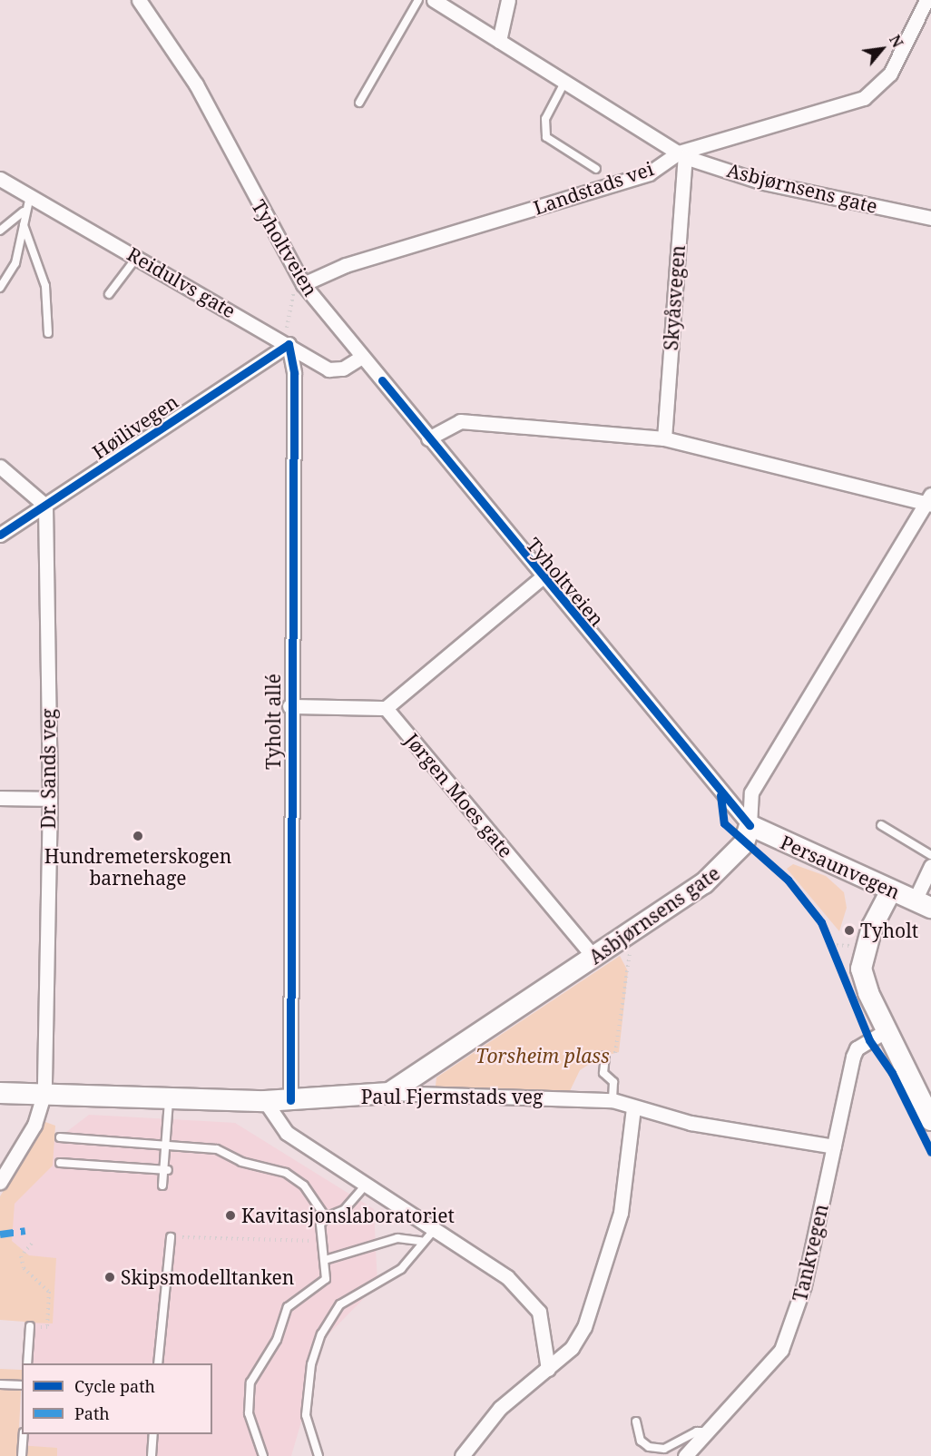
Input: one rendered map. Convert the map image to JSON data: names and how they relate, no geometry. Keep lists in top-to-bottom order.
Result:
{
  "streets": {
    "street": [
      "Landstads vei",
      "Asbjørnsens gate",
      "Tyholtveien",
      "Reidulvs gate",
      "Skyåsvegen",
      "Høilivegen",
      "Tyholt allé",
      "Dr. Sands veg",
      "Jørgen Moes gate",
      "Persaunvegen",
      "Paul Fjermstads veg",
      "Tankvegen"
    ]
  },
  "crossings": [
    ["Landstads vei", "Asbjørnsens gate"],
    ["Landstads vei", "Tyholtveien"],
    ["Landstads vei", "Skyåsvegen"],
    ["Asbjørnsens gate", "Tyholtveien"],
    ["Asbjørnsens gate", "Skyåsvegen"],
    ["Asbjørnsens gate", "Jørgen Moes gate"],
    ["Asbjørnsens gate", "Persaunvegen"],
    ["Asbjørnsens gate", "Paul Fjermstads veg"],
    ["Tyholtveien", "Reidulvs gate"],
    ["Tyholtveien", "Jørgen Moes gate"],
    ["Tyholtveien", "Persaunvegen"],
    ["Reidulvs gate", "Høilivegen"],
    ["Reidulvs gate", "Tyholt allé"],
    ["Høilivegen", "Tyholt allé"],
    ["Høilivegen", "Dr. Sands veg"],
    ["Tyholt allé", "Paul Fjermstads veg"],
    ["Dr. Sands veg", "Paul Fjermstads veg"],
    ["Paul Fjermstads veg", "Tankvegen"]
  ],
  "parks": ["Torsheim plass"],
  "places": [
    "Hundremeterskogen barnehage",
    "Tyholt",
    "Kavitasjonslaboratoriet",
    "Skipsmodelltanken"
  ],
  "legend": ["Cycle path", "Path"],
  "north": "top right"
}
